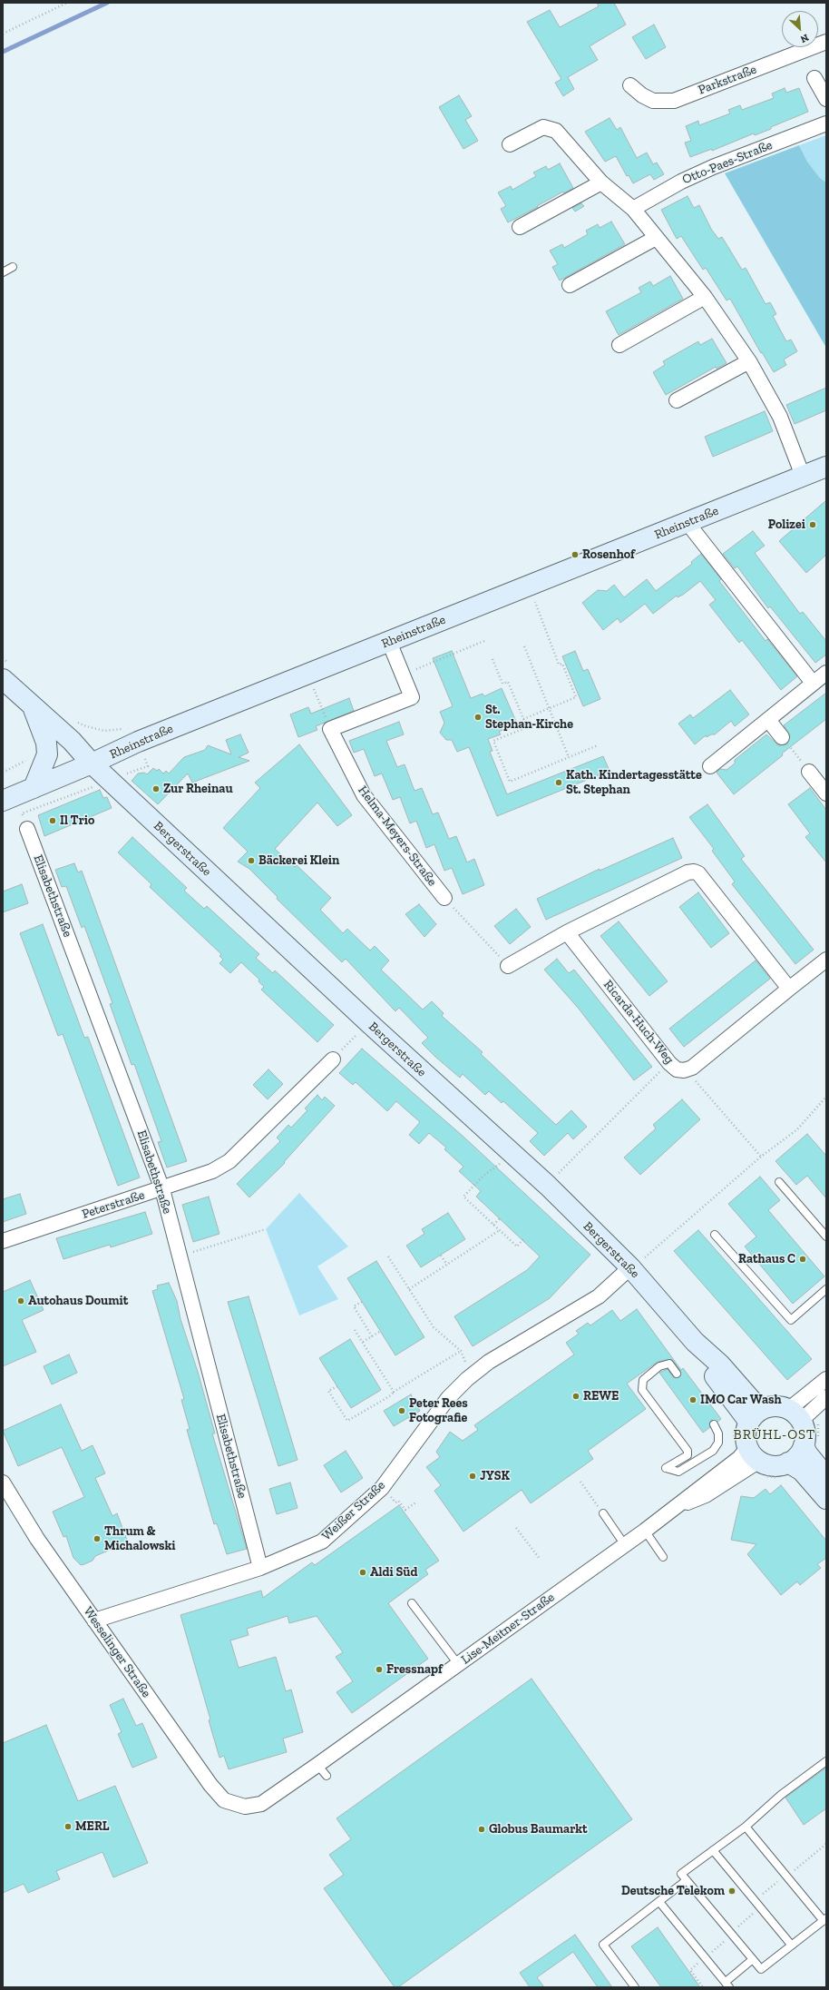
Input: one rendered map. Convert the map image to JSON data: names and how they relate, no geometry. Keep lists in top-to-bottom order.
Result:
{
  "streets": {
    "street": [
      "Parkstraße",
      "Otto-Paes-Straße",
      "Rheinstraße",
      "Helma-Meyers-Straße",
      "Bergerstraße",
      "Elisabethstraße",
      "Ricarda-Huch-Weg",
      "Peterstraße",
      "Weißer Straße",
      "Lise-Meitner-Straße",
      "Wesselinger Straße"
    ]
  },
  "crossings": [
    ["Rheinstraße", "Bergerstraße"],
    ["Bergerstraße", "Weißer Straße"],
    ["Bergerstraße", "Lise-Meitner-Straße"],
    ["Elisabethstraße", "Peterstraße"],
    ["Elisabethstraße", "Weißer Straße"],
    ["Weißer Straße", "Wesselinger Straße"],
    ["Lise-Meitner-Straße", "Wesselinger Straße"]
  ],
  "districts": ["BRÜHL-OST"],
  "places": [
    "Polizei",
    "Rosenhof",
    "St. Stephan-Kirche",
    "Kath. Kindertagesstätte St. Stephan",
    "Zur Rheinau",
    "Il Trio",
    "Bäckerei Klein",
    "Rathaus C",
    "Autohaus Doumit",
    "REWE",
    "IMO Car Wash",
    "Peter Rees Fotografie",
    "JYSK",
    "Thrum & Michalowski",
    "Aldi Süd",
    "Fressnapf",
    "MERL",
    "Globus Baumarkt",
    "Deutsche Telekom"
  ],
  "north": "bottom right"
}
